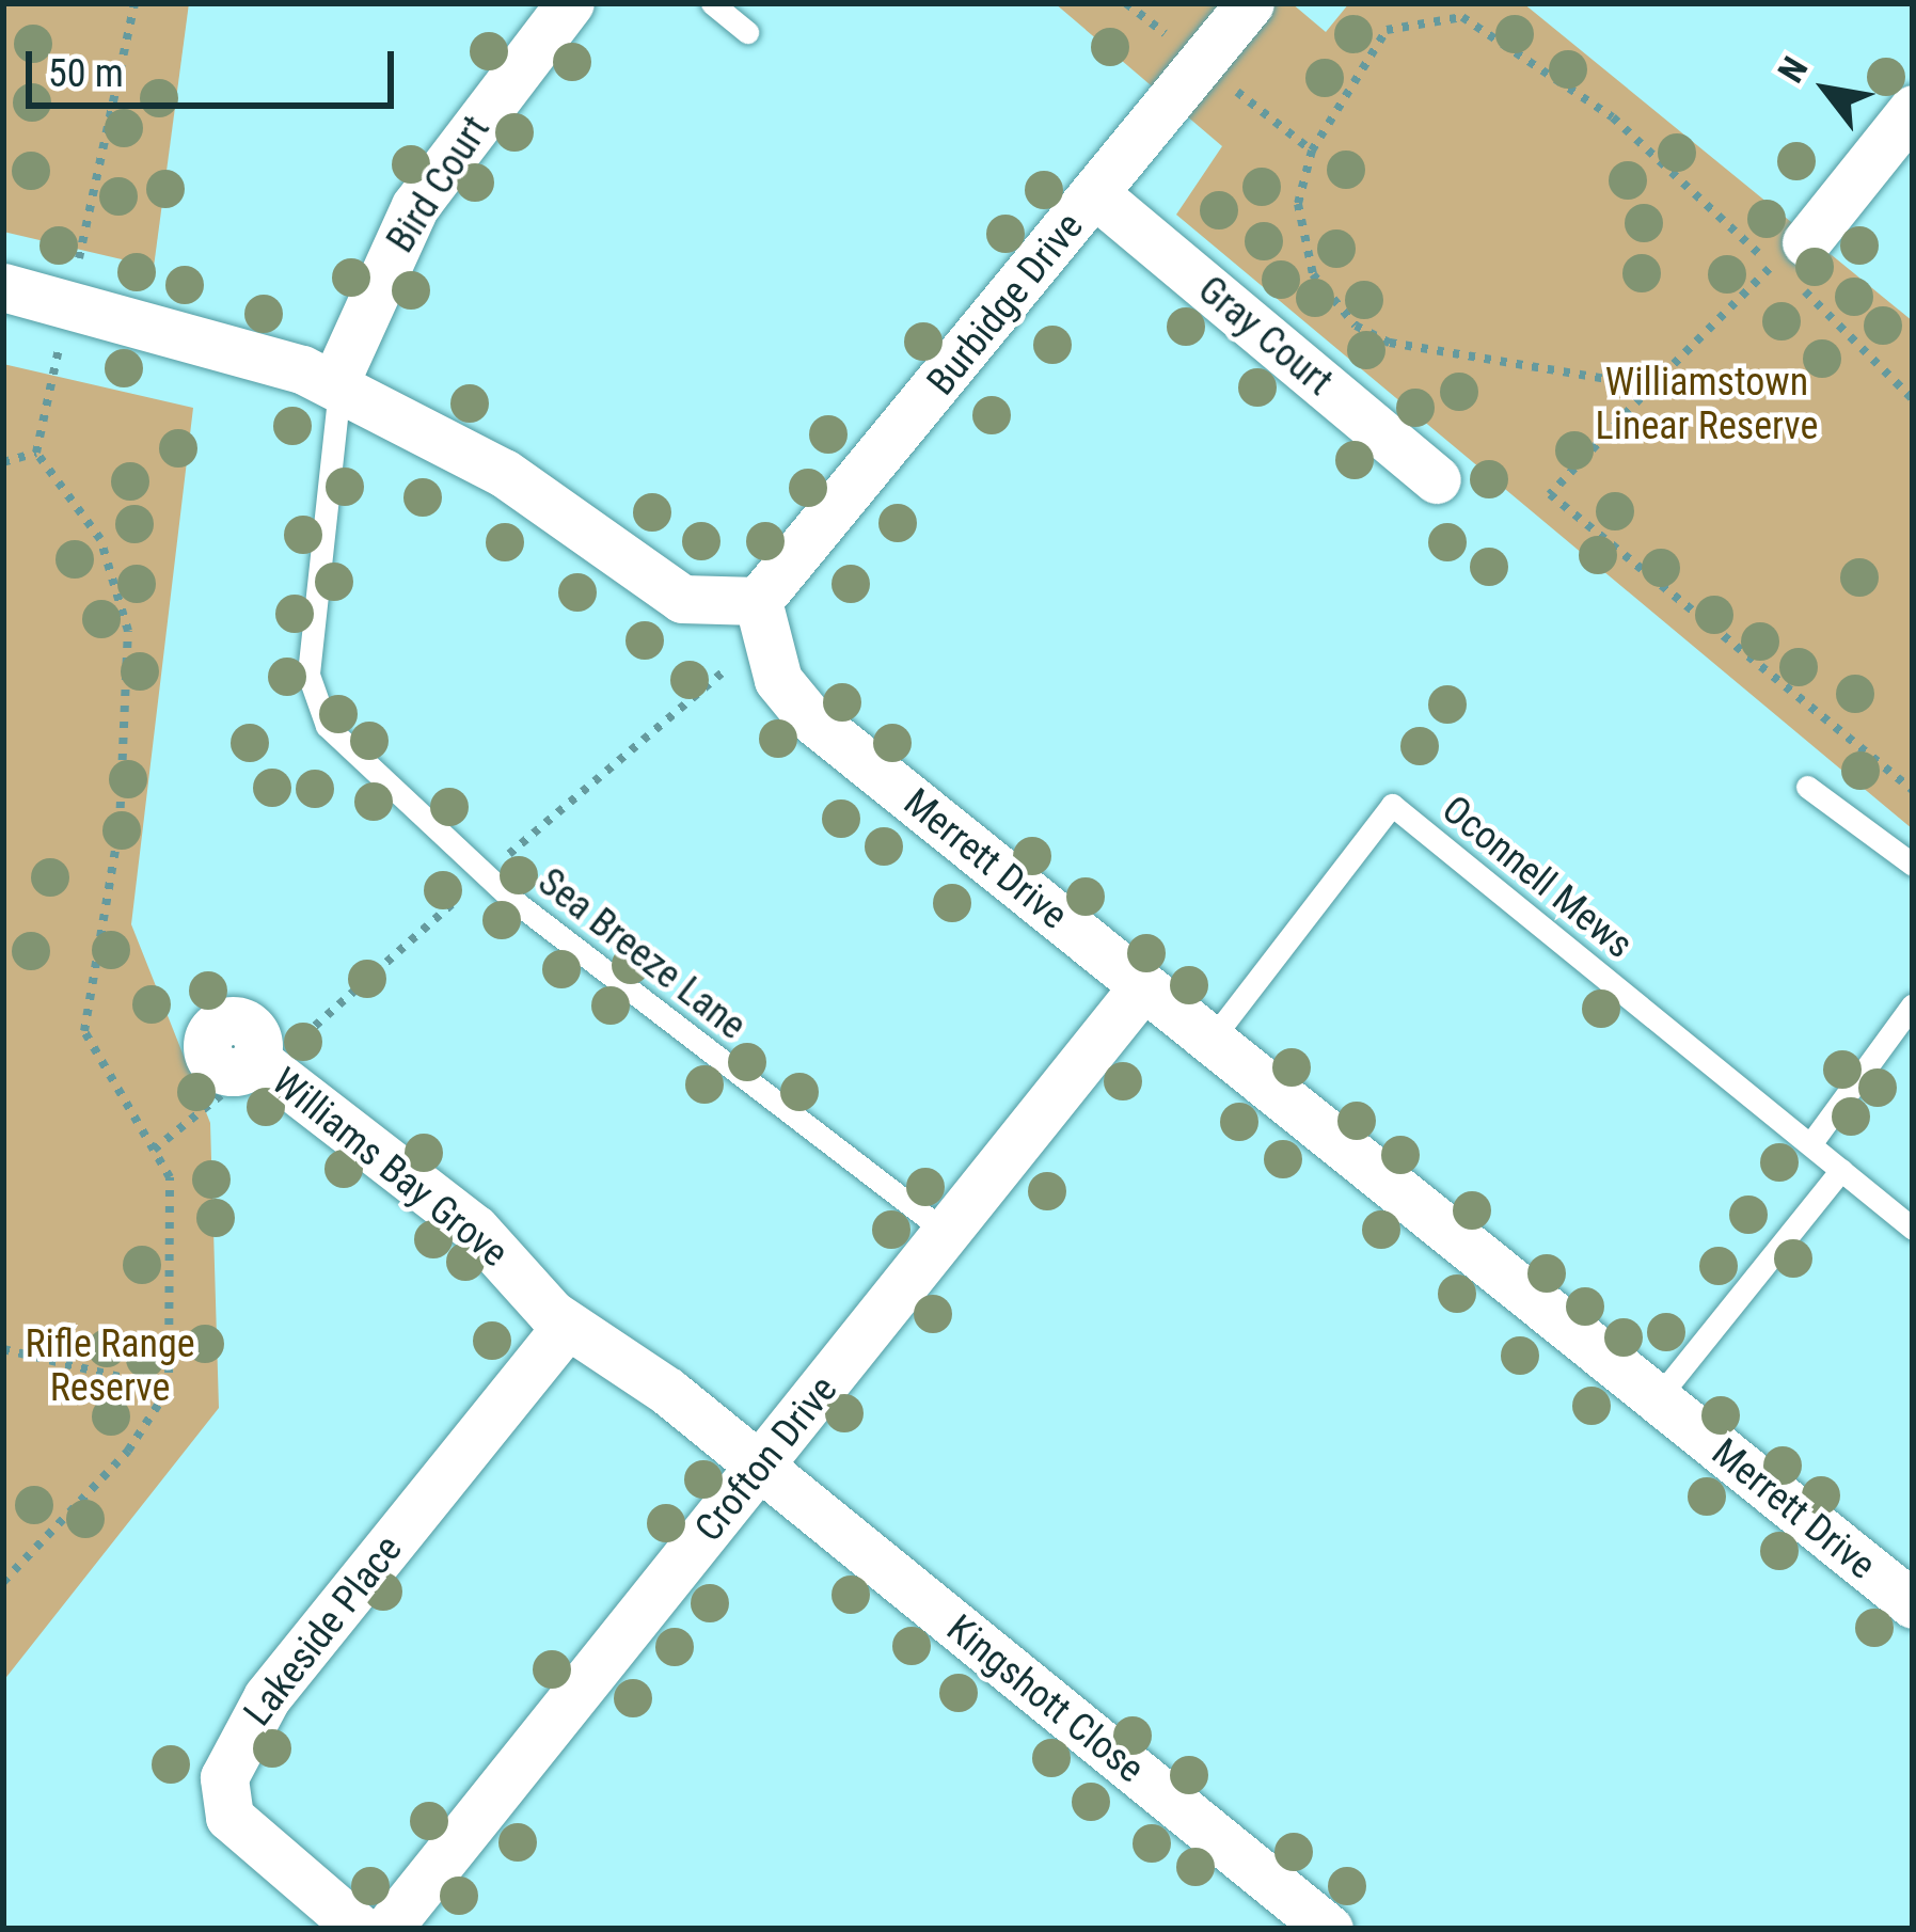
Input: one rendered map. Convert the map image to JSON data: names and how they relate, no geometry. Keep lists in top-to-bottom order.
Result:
{
  "streets": {
    "street": [
      "Bird Court",
      "Burbidge Drive",
      "Gray Court",
      "Merrett Drive",
      "Williams Bay Grove",
      "Crofton Drive",
      "Lakeside Place",
      "Kingshott Close"
    ],
    "lane": ["Oconnell Mews", "Sea Breeze Lane"]
  },
  "crossings": [
    ["Bird Court", "Sea Breeze Lane"],
    ["Burbidge Drive", "Gray Court"],
    ["Burbidge Drive", "Merrett Drive"],
    ["Merrett Drive", "Oconnell Mews"],
    ["Merrett Drive", "Crofton Drive"],
    ["Sea Breeze Lane", "Crofton Drive"],
    ["Williams Bay Grove", "Crofton Drive"],
    ["Williams Bay Grove", "Lakeside Place"],
    ["Williams Bay Grove", "Kingshott Close"],
    ["Crofton Drive", "Kingshott Close"]
  ],
  "parks": ["Williamstown Linear Reserve", "Rifle Range Reserve"],
  "scale_bar": "50 m",
  "north": "top left"
}
